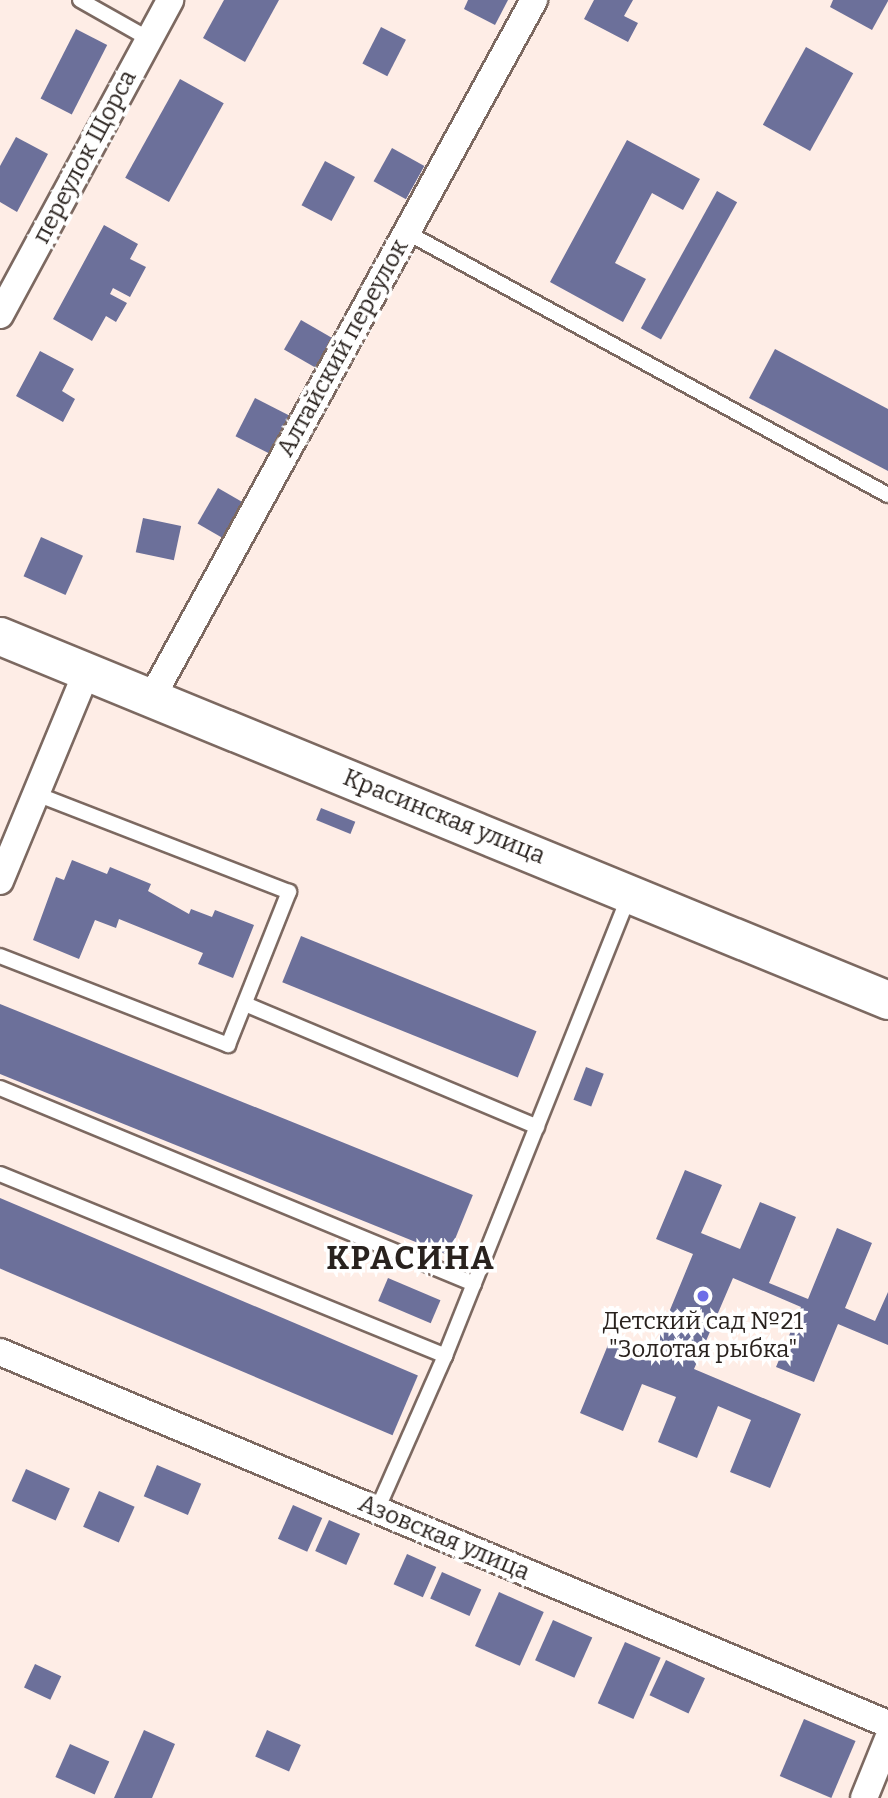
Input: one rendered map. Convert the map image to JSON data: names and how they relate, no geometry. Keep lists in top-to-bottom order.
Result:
{
  "streets": {
    "main road": ["Красинская улица"],
    "street": ["переулок Щорса", "Алтайский переулок", "Азовская улица"]
  },
  "crossings": [
    ["Алтайский переулок", "Красинская улица"]
  ],
  "districts": ["КРАСИНА"],
  "places": ["Детский сад №21 \"Золотая рыбка\""]
}
